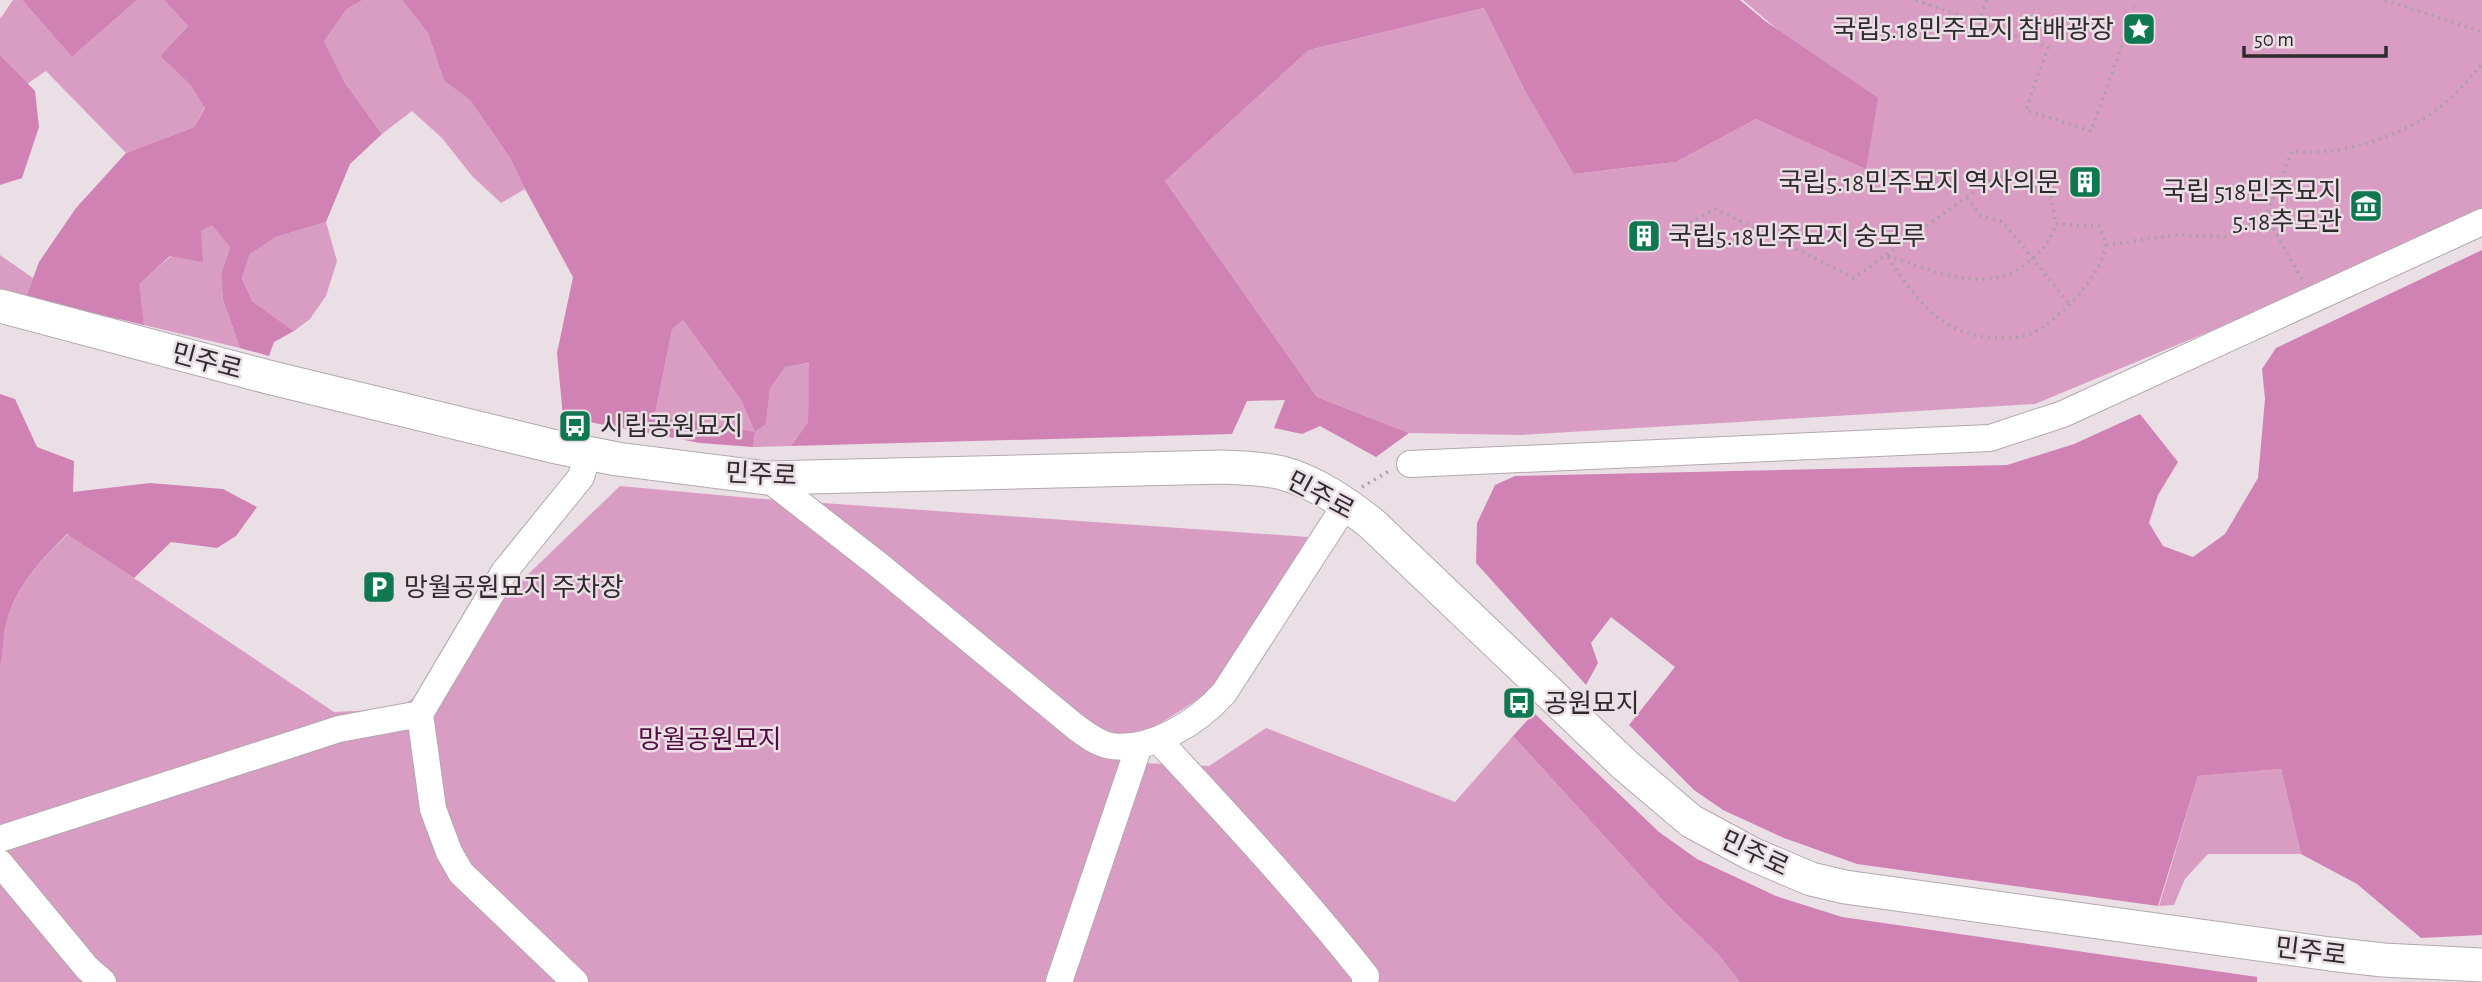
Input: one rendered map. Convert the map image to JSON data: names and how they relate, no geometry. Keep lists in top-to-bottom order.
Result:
{
  "streets": {
    "main road": ["민주로"]
  },
  "parks": ["망월공원묘지"],
  "places": {
    "place": ["국립5.18민주묘지 참배광장"],
    "building": ["국립5.18민주묘지 역사의문", "국립5.18민주묘지 숭모루"],
    "museum": ["국립 518민주묘지 5.18추모관"],
    "bus stop": ["시립공원묘지", "공원묘지"],
    "parking": ["망월공원묘지 주차장"]
  },
  "scale_bar": "50 m"
}
